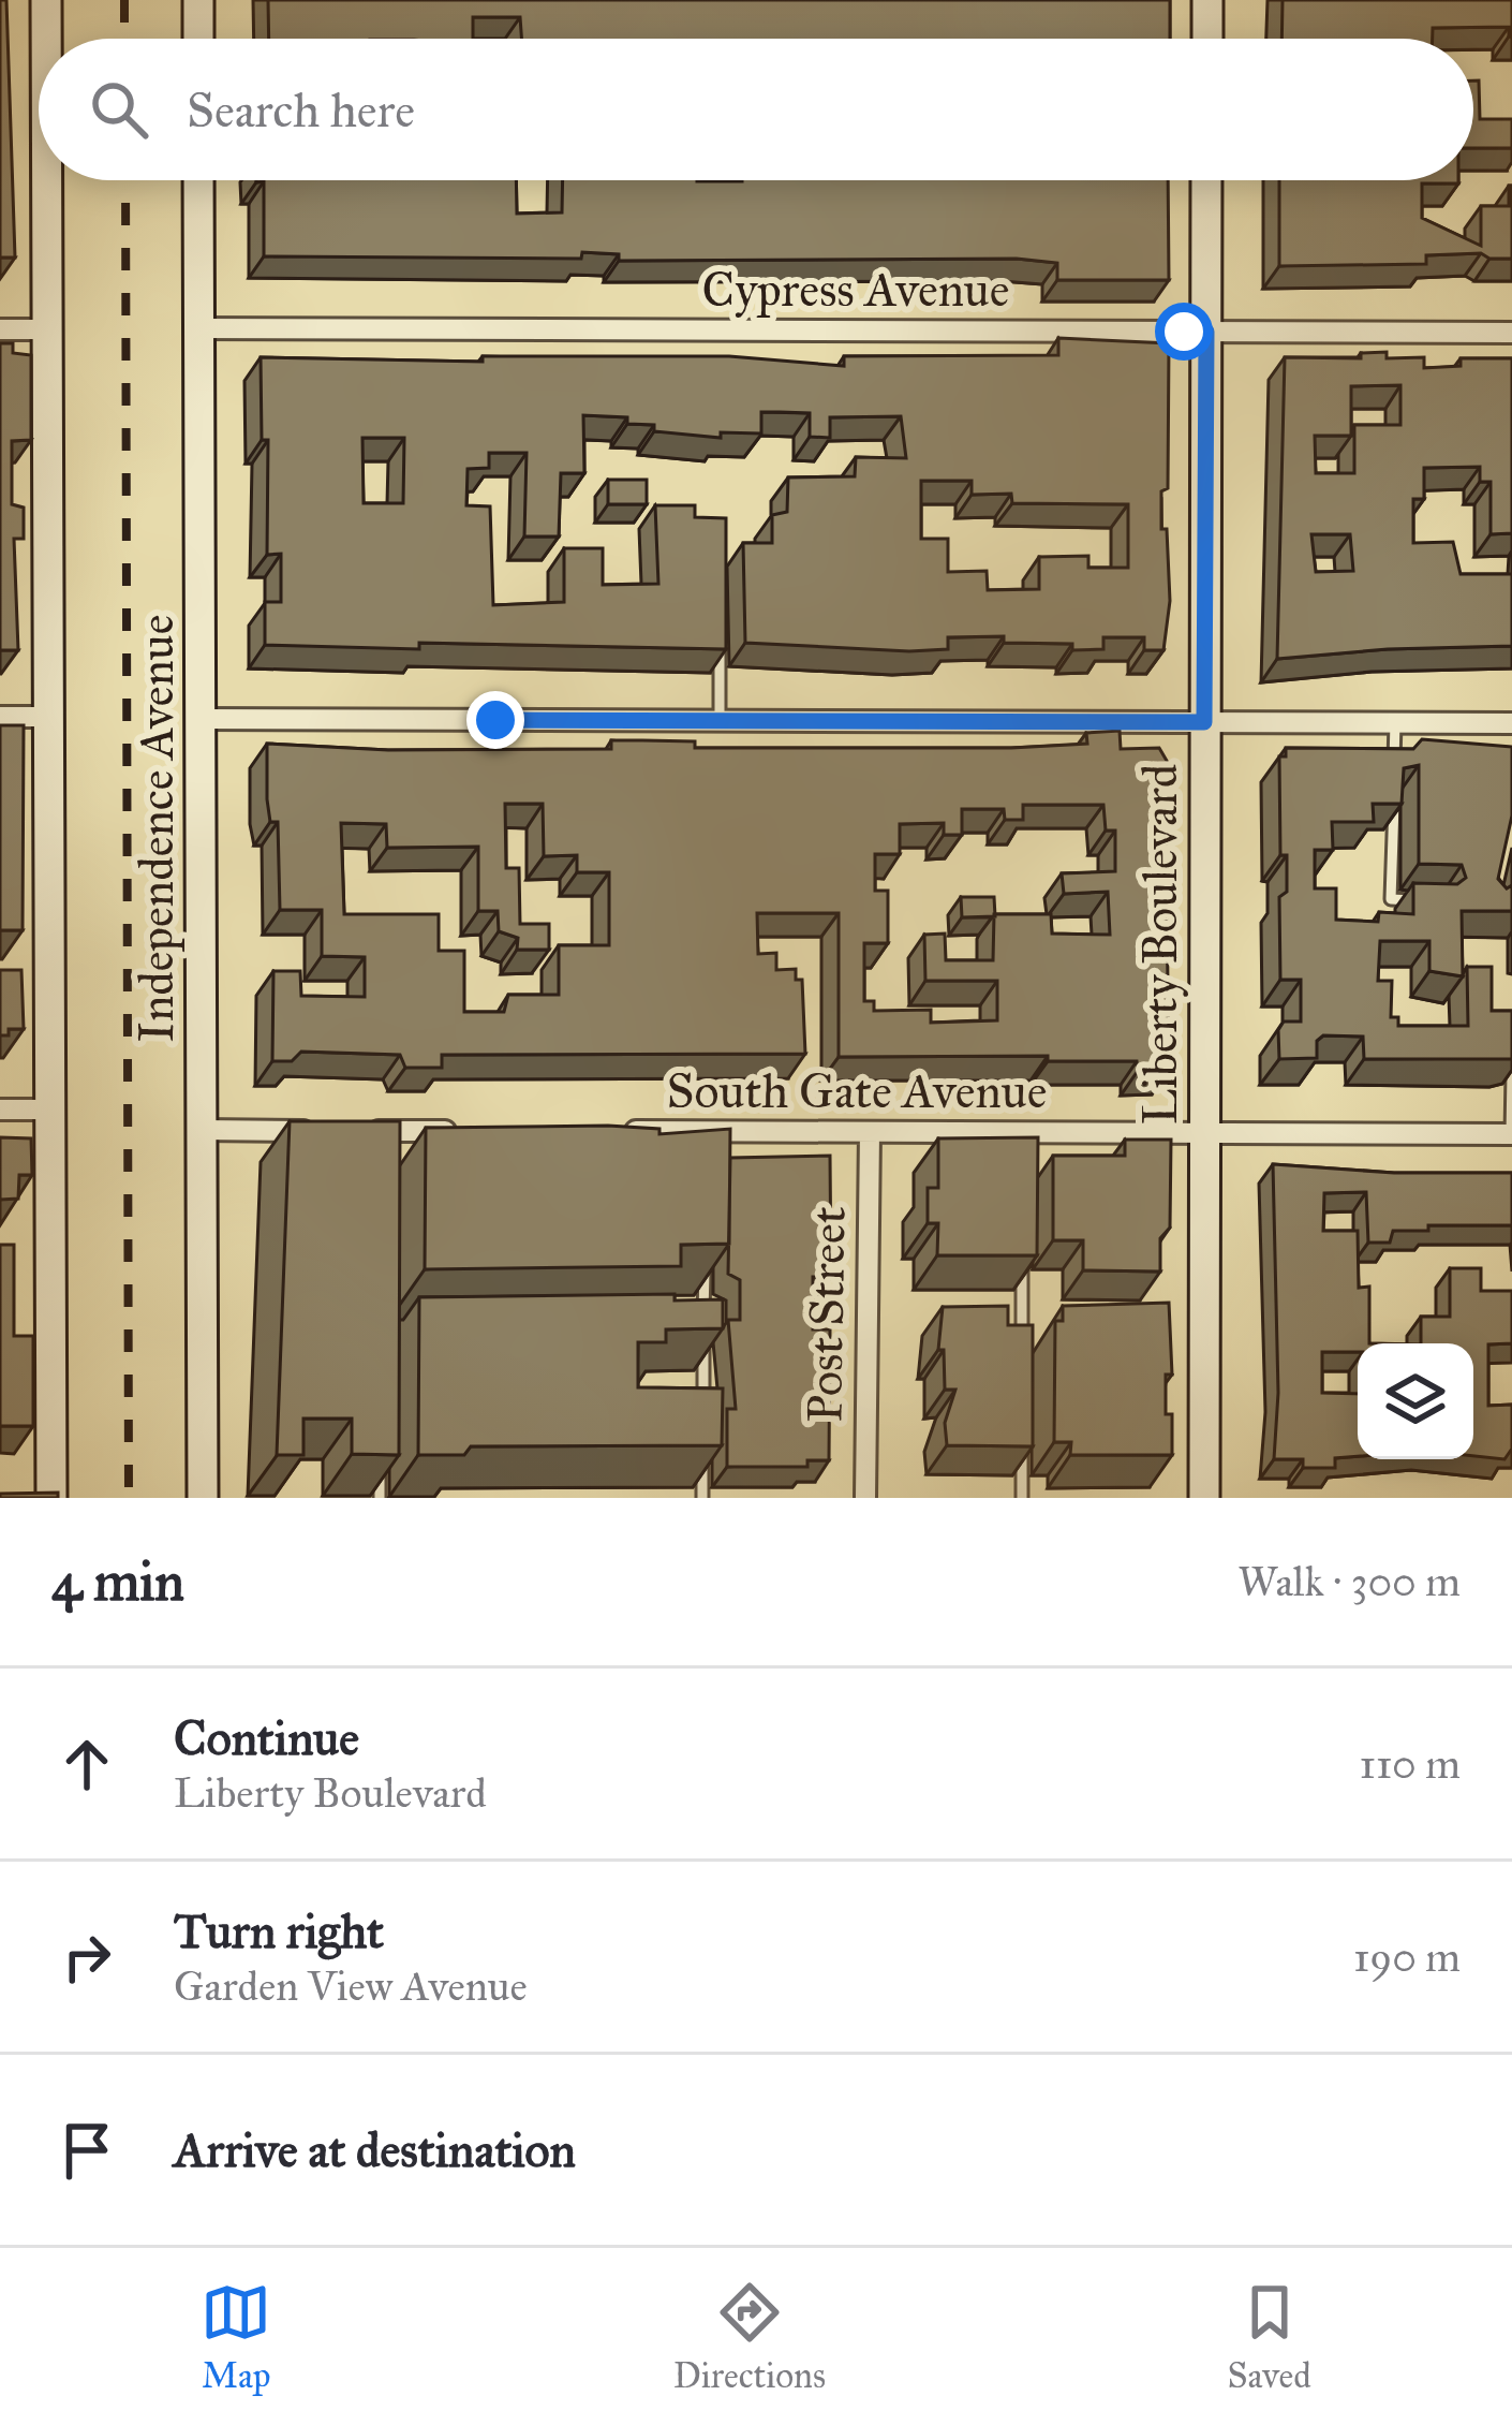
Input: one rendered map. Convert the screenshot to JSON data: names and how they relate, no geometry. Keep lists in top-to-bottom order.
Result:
{
  "streets": {
    "street": [
      "Cypress Avenue",
      "Independence Avenue",
      "Liberty Boulevard",
      "South Gate Avenue",
      "Post Street"
    ]
  },
  "crossings": [
    ["Cypress Avenue", "Independence Avenue"],
    ["Cypress Avenue", "Liberty Boulevard"],
    ["Liberty Boulevard", "South Gate Avenue"],
    ["South Gate Avenue", "Post Street"]
  ],
  "page": {
    "search": "Search here",
    "heading": ["4 min", "Walk · 300 m"],
    "list": [
      ["Continue", "Liberty Boulevard", "110 m"],
      ["Turn right", "Garden View Avenue", "190 m"],
      "Arrive at destination"
    ],
    "nav": ["Map", "Directions", "Saved"]
  }
}
